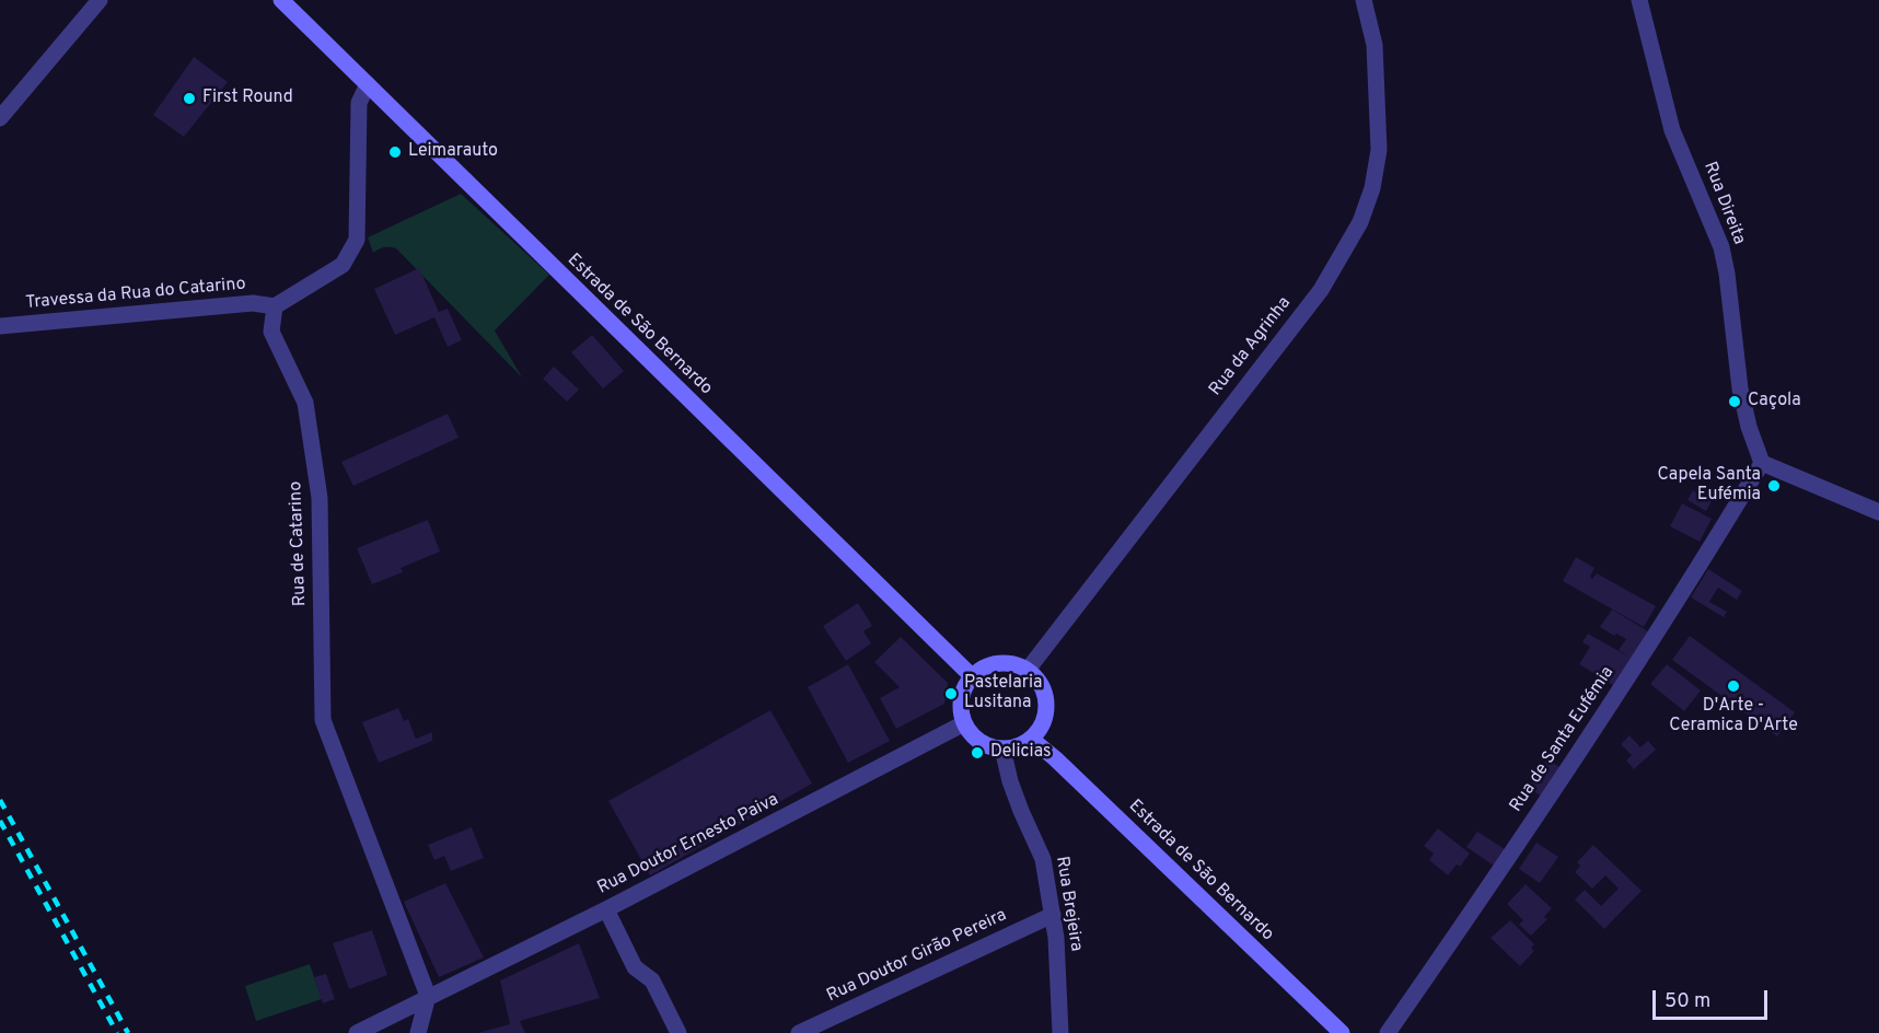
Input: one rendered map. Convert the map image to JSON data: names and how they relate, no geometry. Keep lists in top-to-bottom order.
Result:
{
  "streets": {
    "main road": ["Estrada de São Bernardo"],
    "street": [
      "Rua Direita",
      "Travessa da Rua do Catarino",
      "Rua da Agrinha",
      "Rua de Catarino",
      "Rua de Santa Eufémia",
      "Rua Doutor Ernesto Paiva",
      "Rua Brejeira",
      "Rua Doutor Girão Pereira"
    ]
  },
  "crossings": [
    ["Rua Direita", "Rua de Santa Eufémia"],
    ["Travessa da Rua do Catarino", "Rua de Catarino"],
    ["Estrada de São Bernardo", "Rua da Agrinha"],
    ["Estrada de São Bernardo", "Rua Doutor Ernesto Paiva"],
    ["Estrada de São Bernardo", "Rua Brejeira"],
    ["Rua da Agrinha", "Rua Doutor Ernesto Paiva"],
    ["Rua da Agrinha", "Rua Brejeira"],
    ["Rua de Catarino", "Rua Doutor Ernesto Paiva"],
    ["Rua Doutor Ernesto Paiva", "Rua Brejeira"],
    ["Rua Brejeira", "Rua Doutor Girão Pereira"]
  ],
  "places": [
    "First Round",
    "Leimarauto",
    "Caçola",
    "Capela Santa Eufémia",
    "D'Arte - Ceramica D'Arte",
    "Pastelaria Lusitana",
    "Delicias"
  ],
  "scale_bar": "50 m"
}
